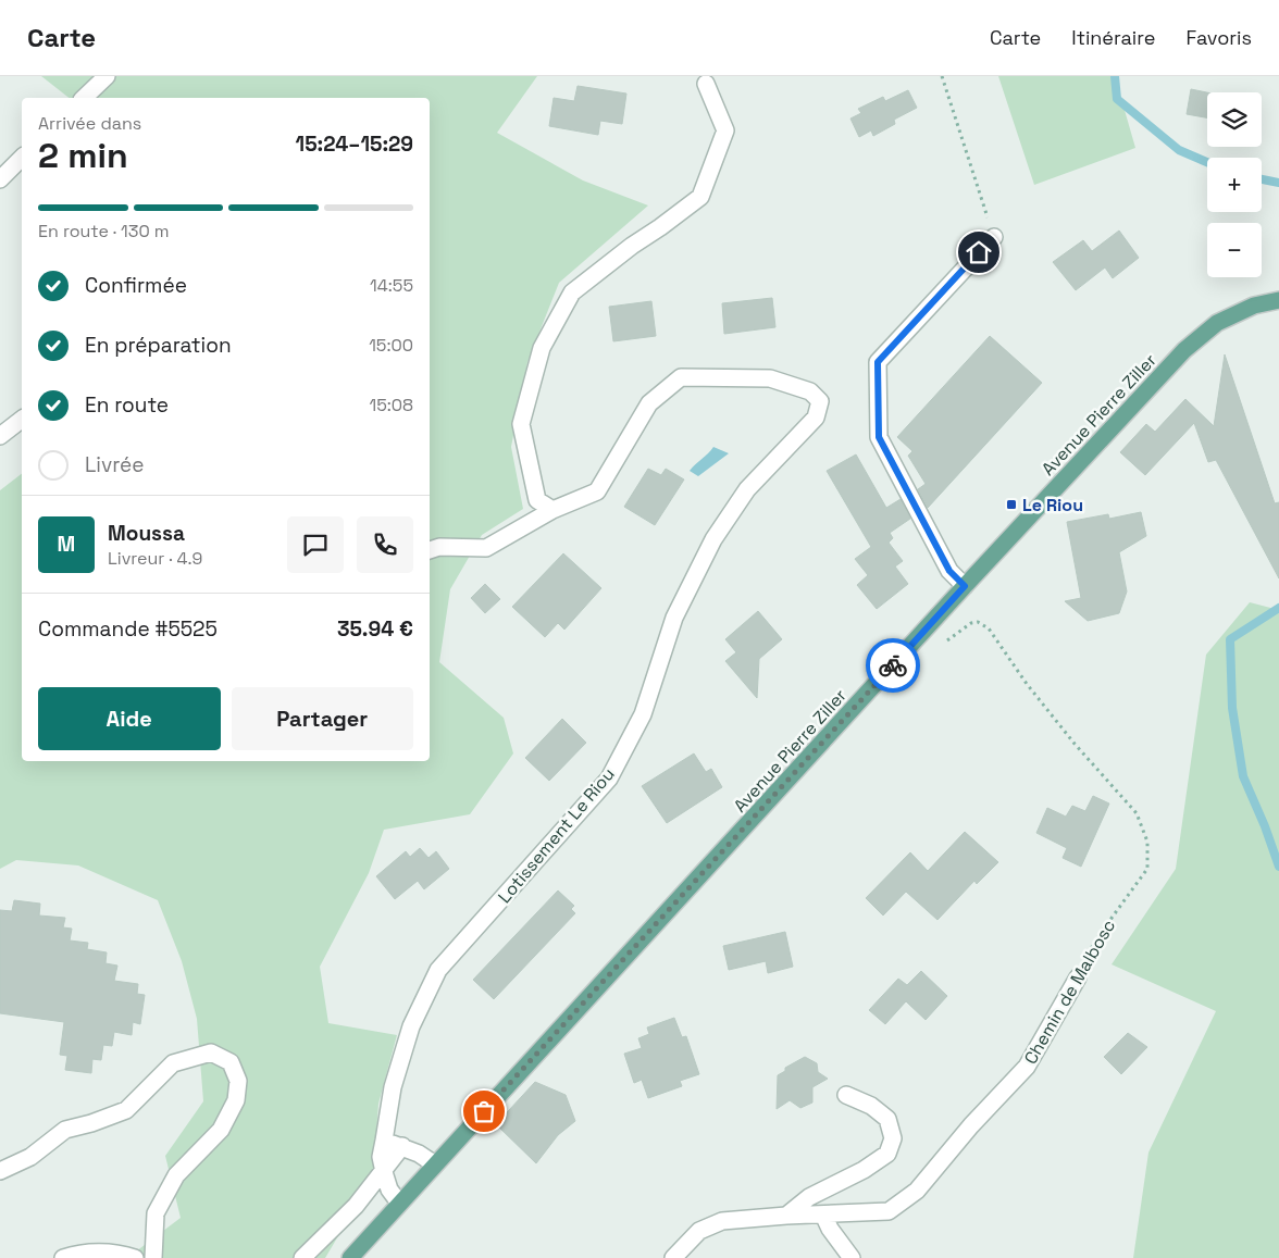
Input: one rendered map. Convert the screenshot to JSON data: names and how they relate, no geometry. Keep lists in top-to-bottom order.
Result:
{
  "streets": {
    "main road": ["Avenue Pierre Ziller"],
    "street": ["Lotissement Le Riou", "Chemin de Malbosc"]
  },
  "crossings": [
    ["Avenue Pierre Ziller", "Chemin de Malbosc"]
  ],
  "places": {
    "transit": ["Le Riou"]
  },
  "page": {
    "header": "Carte",
    "nav": ["Carte", "Itinéraire", "Favoris"],
    "map_buttons": ["+", "−"],
    "heading": ["2 min", "Arrivée dans", "15:24–15:29"],
    "panel": [
      "Moussa",
      "Livreur · 4.9",
      "Commande #5525",
      "35.94 €"
    ],
    "bar": "En route · 130 m",
    "list": [
      ["Confirmée", "14:55"],
      ["En préparation", "15:00"],
      ["En route", "15:08"],
      "Livrée"
    ],
    "round": "M",
    "buttons": ["Aide", "Partager"]
  }
}
